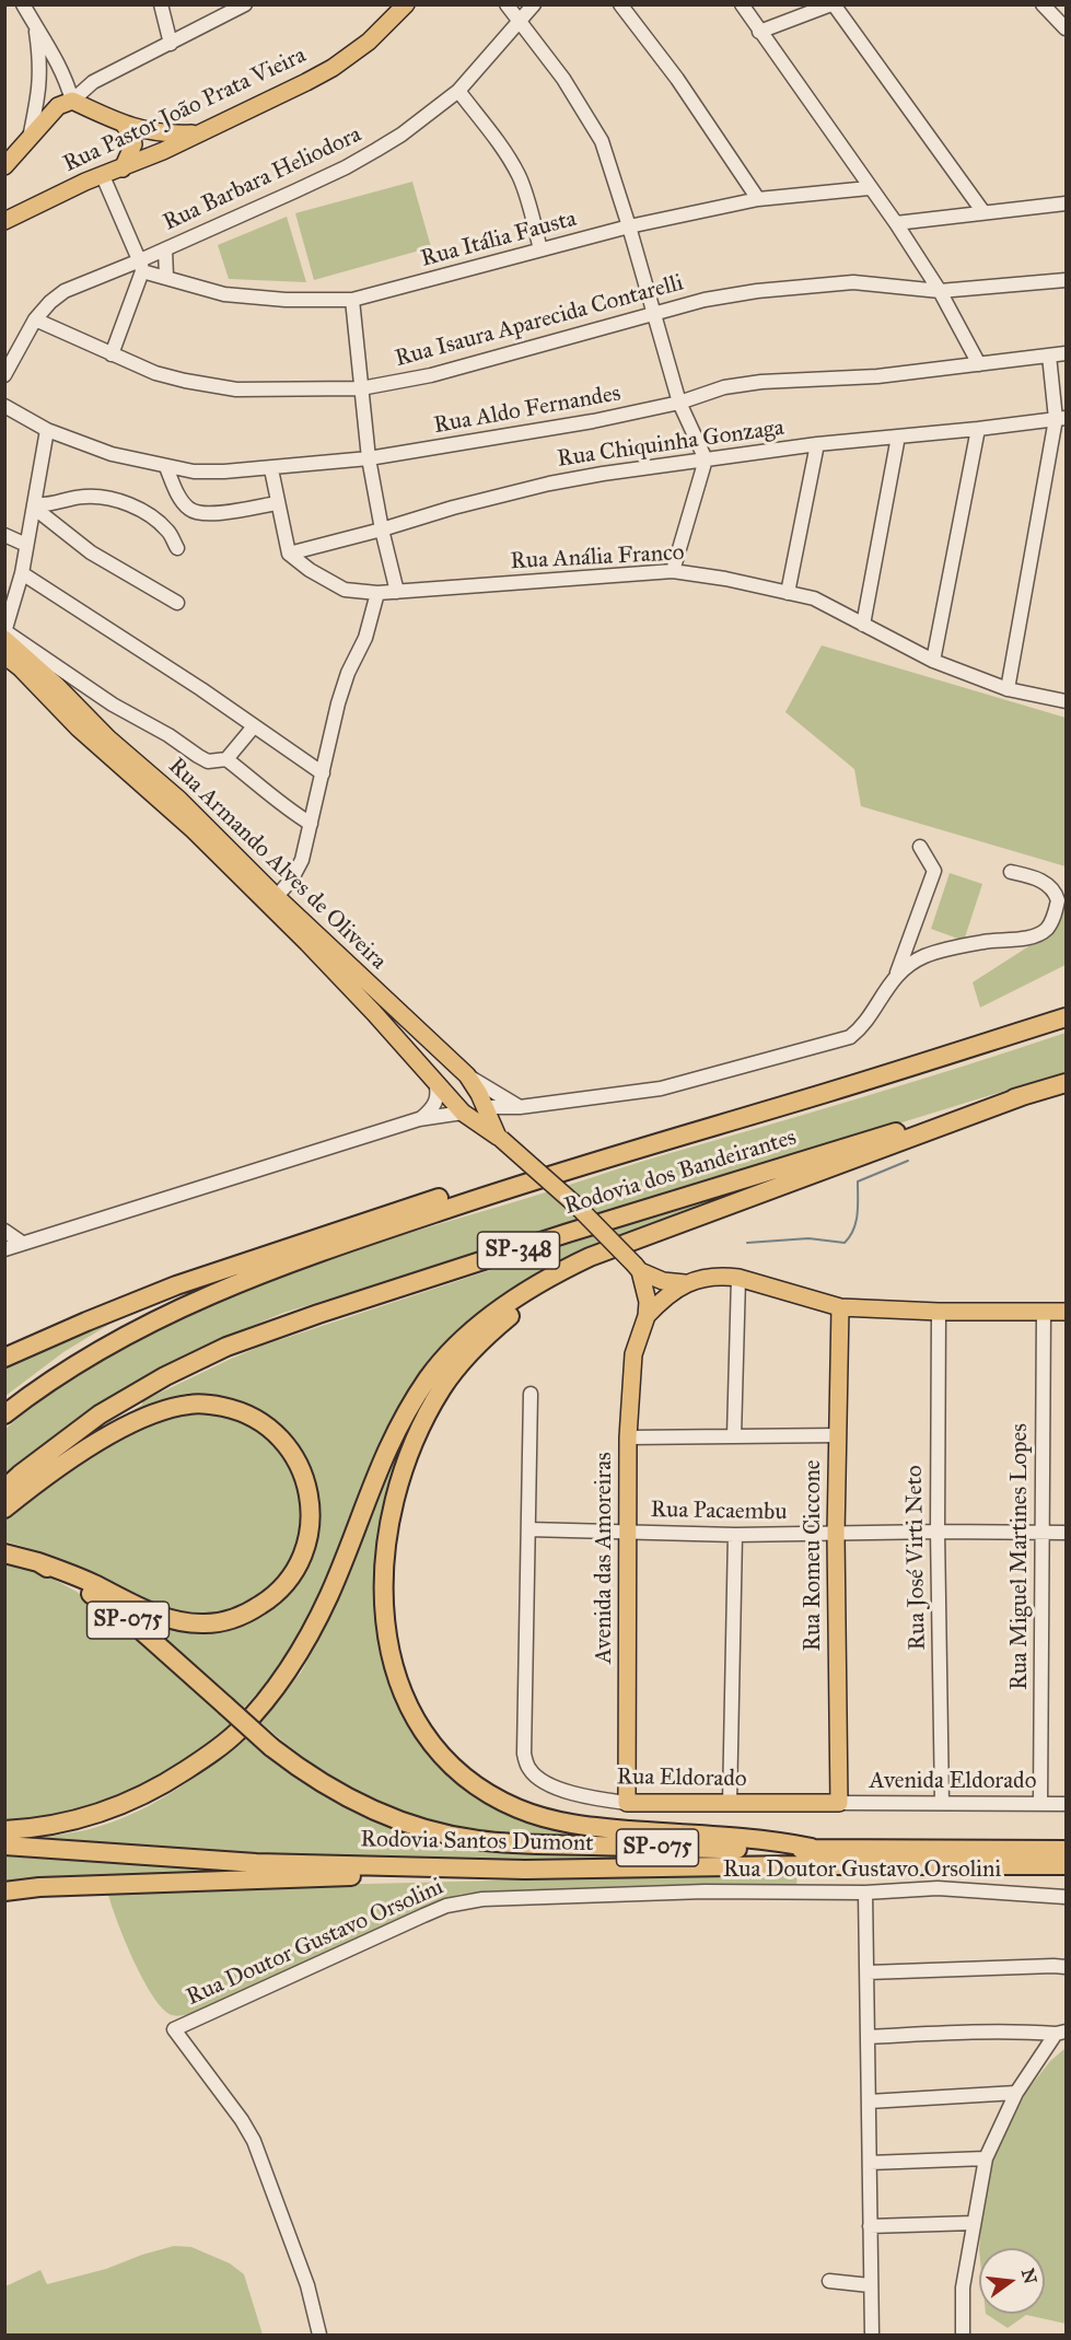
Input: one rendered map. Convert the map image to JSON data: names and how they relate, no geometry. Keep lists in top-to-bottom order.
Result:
{
  "streets": {
    "highway": [
      "Rodovia dos Bandeirantes",
      "SP-348",
      "SP-075",
      "Rodovia Santos Dumont"
    ],
    "main road": [
      "Rua Pastor João Prata Vieira",
      "Rua Armando Alves de Oliveira",
      "Rua Romeu Ciccone",
      "Avenida das Amoreiras",
      "Rua Eldorado"
    ],
    "street": [
      "Rua Barbara Heliodora",
      "Rua Itália Fausta",
      "Rua Isaura Aparecida Contarelli",
      "Rua Aldo Fernandes",
      "Rua Chiquinha Gonzaga",
      "Rua Anália Franco",
      "Rua Pacaembu",
      "Rua Miguel Martines Lopes",
      "Rua José Virti Neto",
      "Avenida Eldorado",
      "Rua Doutor Gustavo Orsolini"
    ]
  },
  "crossings": [
    ["Rua Barbara Heliodora", "Rua Itália Fausta"],
    ["Rua Barbara Heliodora", "Rua Isaura Aparecida Contarelli"],
    ["Rua Chiquinha Gonzaga", "Rua Anália Franco"],
    ["Rua Armando Alves de Oliveira", "Avenida das Amoreiras"],
    ["Rua Pacaembu", "Rua Romeu Ciccone"],
    ["Rua Pacaembu", "Rua Miguel Martines Lopes"],
    ["Rua Pacaembu", "Avenida das Amoreiras"],
    ["Rua Pacaembu", "Rua José Virti Neto"],
    ["Rua Pacaembu", "Rua Eldorado"],
    ["Rua Romeu Ciccone", "Avenida das Amoreiras"],
    ["Rua Romeu Ciccone", "Rua Eldorado"],
    ["Rua Romeu Ciccone", "Avenida Eldorado"],
    ["Rua Miguel Martines Lopes", "Avenida das Amoreiras"],
    ["Rua Miguel Martines Lopes", "Avenida Eldorado"],
    ["Avenida das Amoreiras", "Rua José Virti Neto"],
    ["Avenida das Amoreiras", "Rua Eldorado"],
    ["Rua José Virti Neto", "Avenida Eldorado"],
    ["SP-075", "Rodovia Santos Dumont"],
    ["Rua Eldorado", "Avenida Eldorado"]
  ],
  "north": "right"
}
